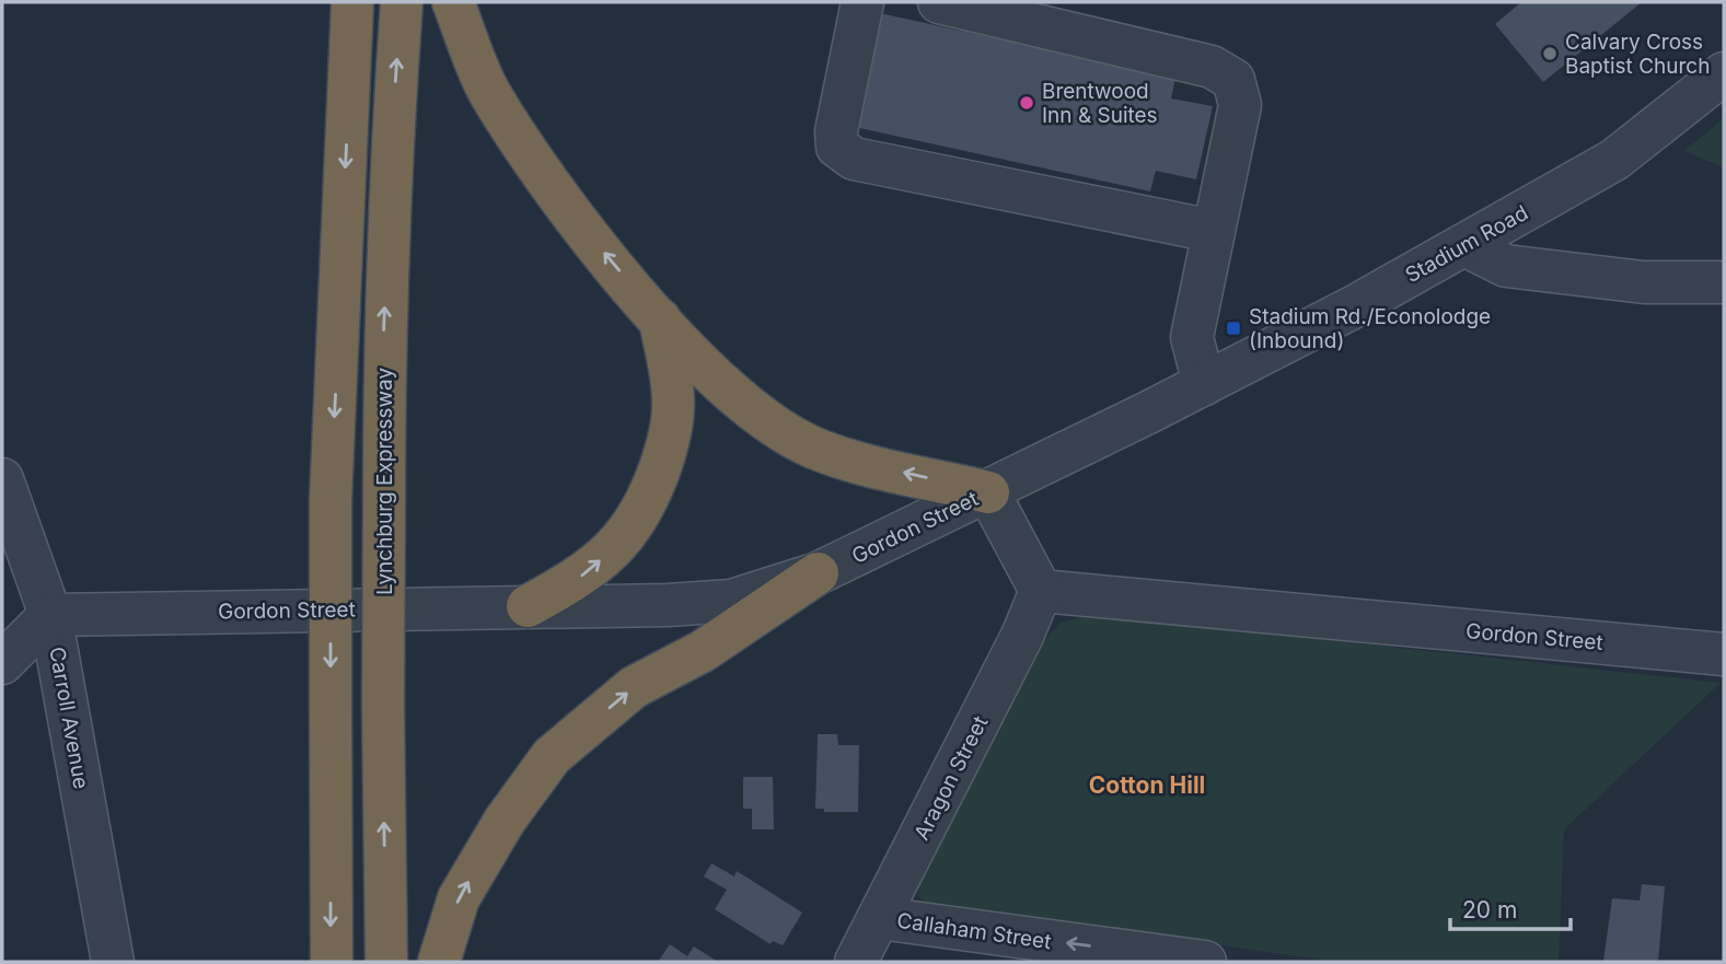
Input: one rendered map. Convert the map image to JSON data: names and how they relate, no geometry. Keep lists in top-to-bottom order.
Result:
{
  "streets": {
    "highway": ["Lynchburg Expressway"],
    "street": [
      "Stadium Road",
      "Gordon Street",
      "Carroll Avenue",
      "Aragon Street",
      "Callaham Street"
    ]
  },
  "crossings": [
    ["Stadium Road", "Gordon Street"],
    ["Gordon Street", "Carroll Avenue"],
    ["Gordon Street", "Aragon Street"],
    ["Aragon Street", "Callaham Street"]
  ],
  "one_way": ["Callaham Street"],
  "districts": ["Cotton Hill"],
  "places": {
    "other": ["Calvary Cross Baptist Church", "Brentwood Inn & Suites"],
    "transit": ["Stadium Rd./Econolodge (Inbound)"]
  },
  "scale_bar": "20 m"
}
